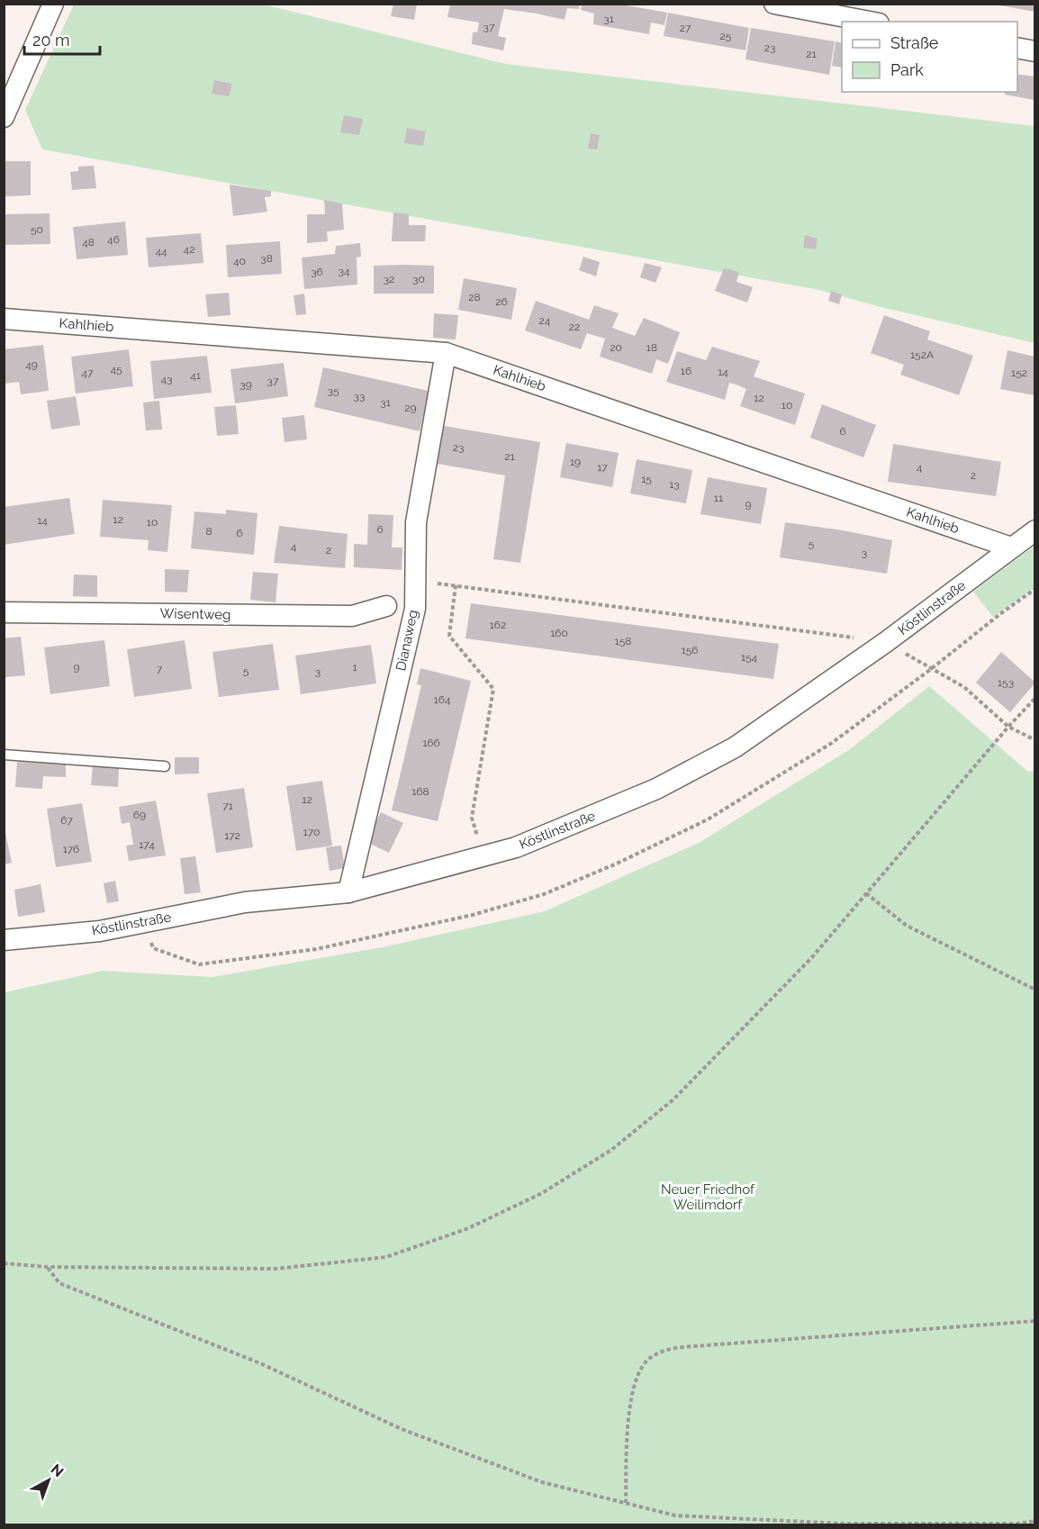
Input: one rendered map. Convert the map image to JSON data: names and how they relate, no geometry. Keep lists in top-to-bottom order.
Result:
{
  "streets": {
    "street": [
      "Kahlhieb",
      "Köstlinstraße",
      "Wisentweg",
      "Dianaweg"
    ]
  },
  "crossings": [
    ["Kahlhieb", "Köstlinstraße"],
    ["Kahlhieb", "Dianaweg"],
    ["Köstlinstraße", "Dianaweg"]
  ],
  "parks": ["Neuer Friedhof Weilimdorf"],
  "house_numbers": [
    "31",
    "37",
    "27",
    "25",
    "23",
    "21",
    "50",
    "46",
    "48",
    "42",
    "44",
    "38",
    "40",
    "34",
    "36",
    "32",
    "30",
    "28",
    "26",
    "24",
    "22",
    "20",
    "18",
    "152A",
    "49",
    "45",
    "16",
    "14",
    "47",
    "152",
    "41",
    "43",
    "37",
    "39",
    "35",
    "33",
    "12",
    "31",
    "10",
    "29",
    "6",
    "23",
    "21",
    "19",
    "17",
    "4",
    "2",
    "15",
    "13",
    "11",
    "9",
    "12",
    "14",
    "10",
    "6",
    "8",
    "6",
    "5",
    "4",
    "2",
    "3",
    "162",
    "160",
    "158",
    "156",
    "154",
    "9",
    "1",
    "7",
    "5",
    "3",
    "153",
    "164",
    "166",
    "168",
    "12",
    "71",
    "69",
    "67",
    "170",
    "172",
    "174",
    "176"
  ],
  "legend": ["Straße", "Park"],
  "scale_bar": "20 m",
  "north": "top right"
}
